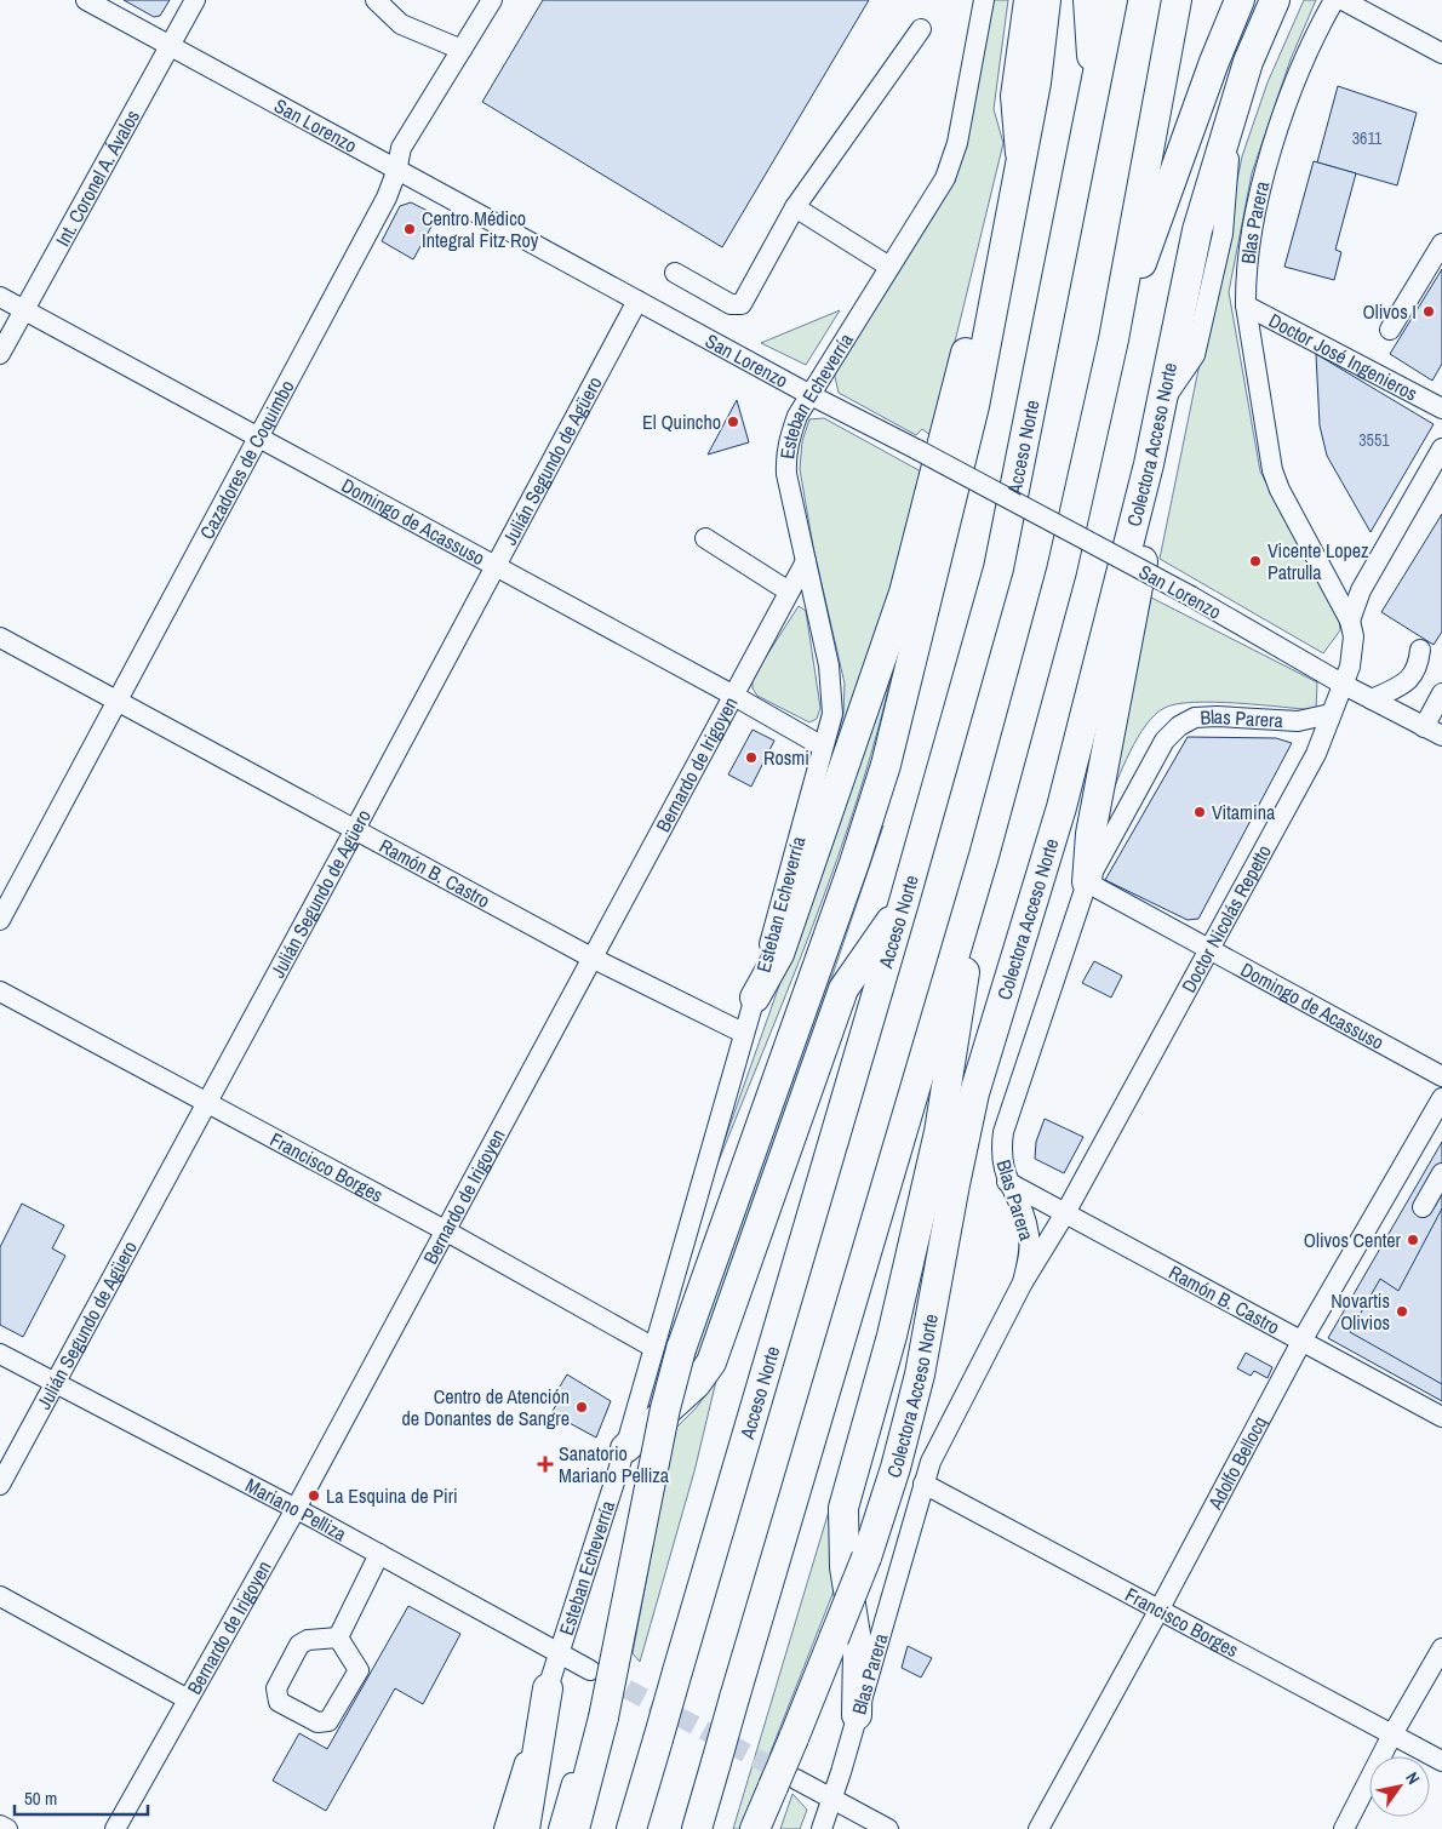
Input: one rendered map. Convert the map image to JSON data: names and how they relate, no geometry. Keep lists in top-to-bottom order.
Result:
{
  "streets": {
    "highway": ["Colectora Acceso Norte", "Acceso Norte"],
    "street": [
      "San Lorenzo",
      "Int. Coronel A. Ávalos",
      "Blas Parera",
      "Doctor José Ingenieros",
      "Esteban Echeverría",
      "Cazadores de Coquimbo",
      "Julián Segundo de Agüero",
      "Domingo de Acassuso",
      "Bernardo de Irigoyen",
      "Ramón B. Castro",
      "Doctor Nicolás Repetto",
      "Francisco Borges",
      "Adolfo Bellocq",
      "Mariano Pelliza"
    ]
  },
  "crossings": [
    ["San Lorenzo", "Int. Coronel A. Ávalos"],
    ["San Lorenzo", "Esteban Echeverría"],
    ["San Lorenzo", "Cazadores de Coquimbo"],
    ["San Lorenzo", "Julián Segundo de Agüero"],
    ["San Lorenzo", "Doctor Nicolás Repetto"],
    ["Int. Coronel A. Ávalos", "Domingo de Acassuso"],
    ["Blas Parera", "Doctor José Ingenieros"],
    ["Blas Parera", "Domingo de Acassuso"],
    ["Blas Parera", "Ramón B. Castro"],
    ["Blas Parera", "Doctor Nicolás Repetto"],
    ["Blas Parera", "Francisco Borges"],
    ["Esteban Echeverría", "Domingo de Acassuso"],
    ["Esteban Echeverría", "Bernardo de Irigoyen"],
    ["Esteban Echeverría", "Ramón B. Castro"],
    ["Esteban Echeverría", "Francisco Borges"],
    ["Esteban Echeverría", "Mariano Pelliza"],
    ["Cazadores de Coquimbo", "Domingo de Acassuso"],
    ["Cazadores de Coquimbo", "Ramón B. Castro"],
    ["Julián Segundo de Agüero", "Domingo de Acassuso"],
    ["Julián Segundo de Agüero", "Ramón B. Castro"],
    ["Julián Segundo de Agüero", "Francisco Borges"],
    ["Julián Segundo de Agüero", "Mariano Pelliza"],
    ["Domingo de Acassuso", "Bernardo de Irigoyen"],
    ["Domingo de Acassuso", "Doctor Nicolás Repetto"],
    ["Bernardo de Irigoyen", "Ramón B. Castro"],
    ["Bernardo de Irigoyen", "Francisco Borges"],
    ["Bernardo de Irigoyen", "Mariano Pelliza"],
    ["Ramón B. Castro", "Doctor Nicolás Repetto"],
    ["Ramón B. Castro", "Adolfo Bellocq"],
    ["Francisco Borges", "Adolfo Bellocq"]
  ],
  "places": {
    "other": [
      "Centro Médico Integral Fitz Roy",
      "Olivos I",
      "El Quincho",
      "Vicente Lopez Patrulla",
      "Rosmi",
      "Vitamina",
      "Olivos Center",
      "Novartis Olivios",
      "Centro de Atención de Donantes de Sangre",
      "La Esquina de Piri"
    ],
    "health": ["Sanatorio Mariano Pelliza"]
  },
  "house_numbers": ["3611", "3551"],
  "scale_bar": "50 m",
  "north": "top right"
}
